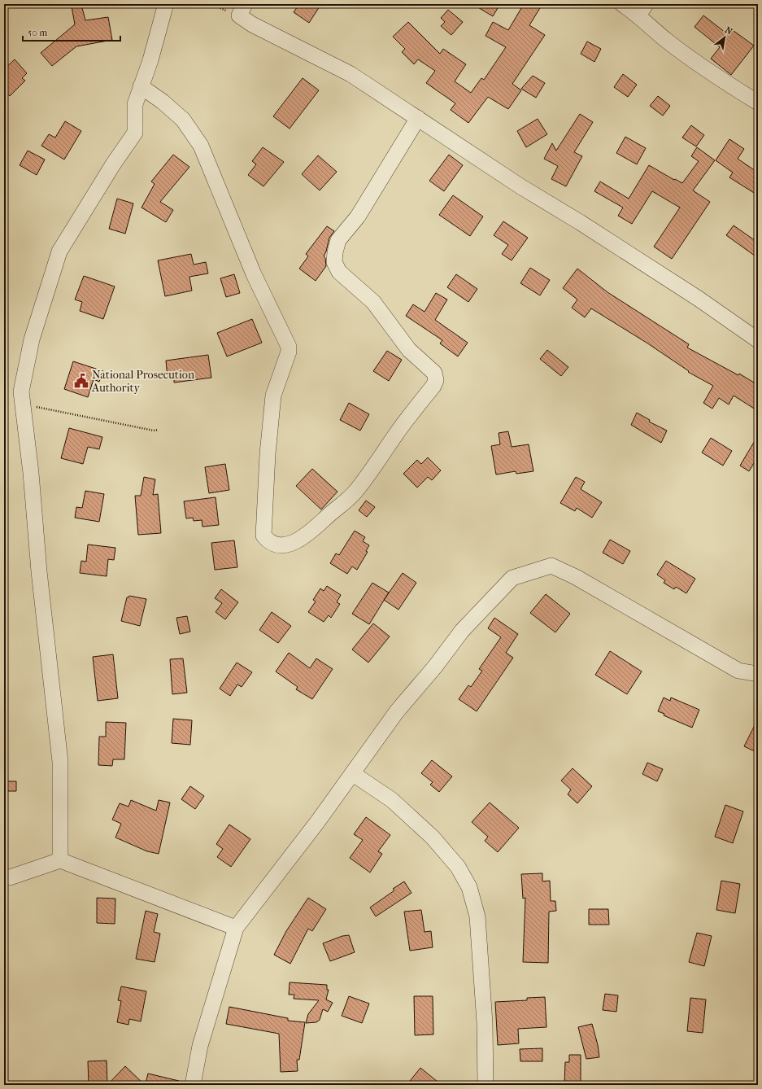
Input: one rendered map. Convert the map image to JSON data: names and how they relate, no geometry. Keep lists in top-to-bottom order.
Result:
{
  "places": {
    "public building": ["National Prosecution Authority"]
  },
  "scale_bar": "50 m",
  "north": "top right"
}
